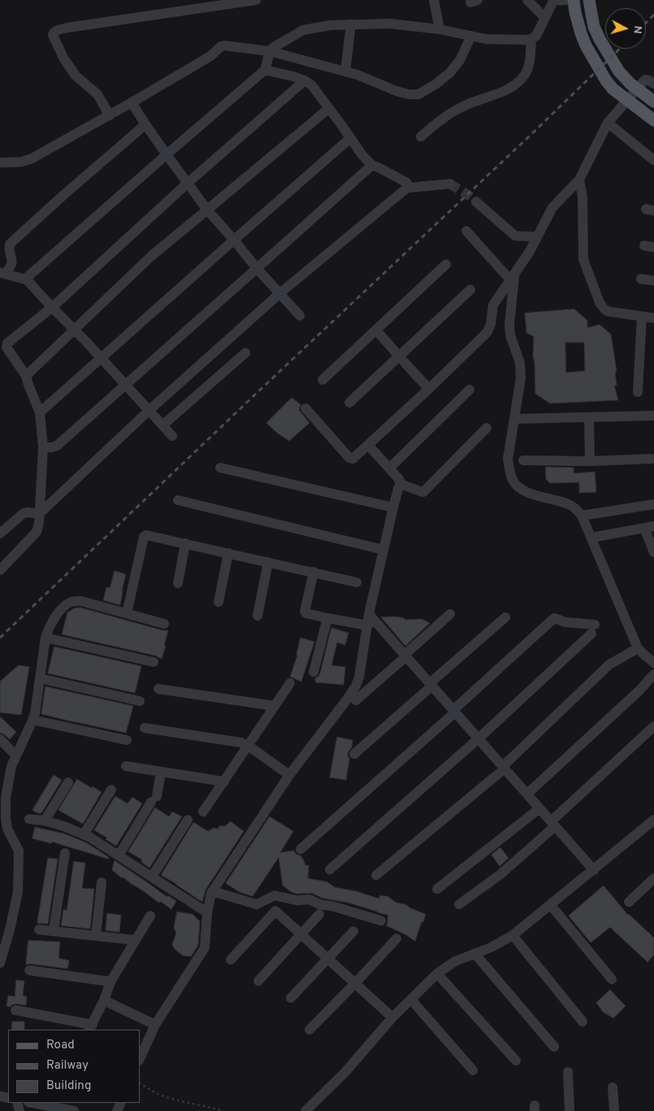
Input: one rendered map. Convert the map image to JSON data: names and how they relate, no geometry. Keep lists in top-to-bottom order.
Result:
{
  "legend": ["Road", "Railway", "Building"],
  "north": "right"
}
